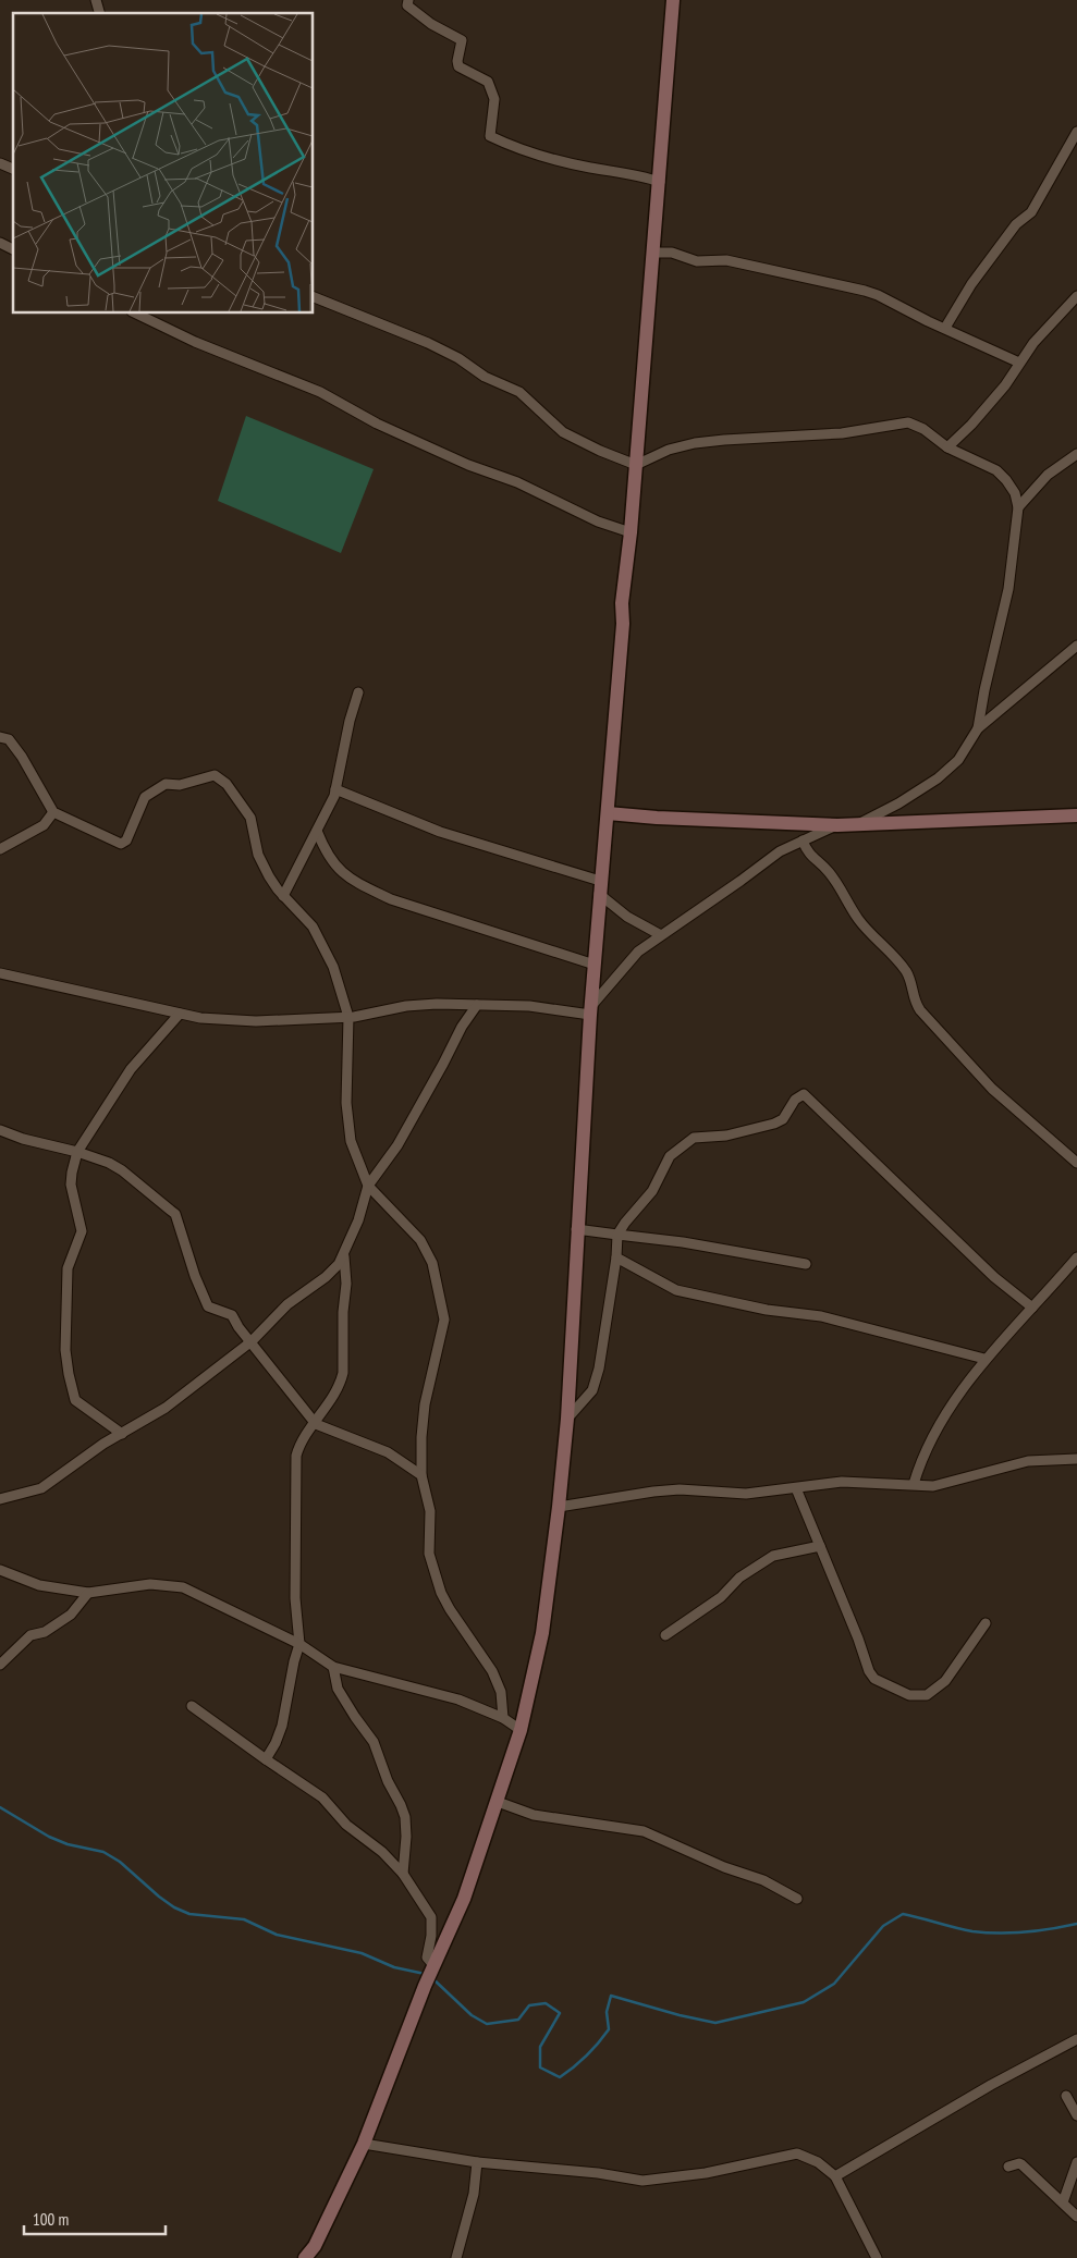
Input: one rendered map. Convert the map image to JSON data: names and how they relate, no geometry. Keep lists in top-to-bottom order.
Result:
{
  "scale_bar": "100 m"
}
